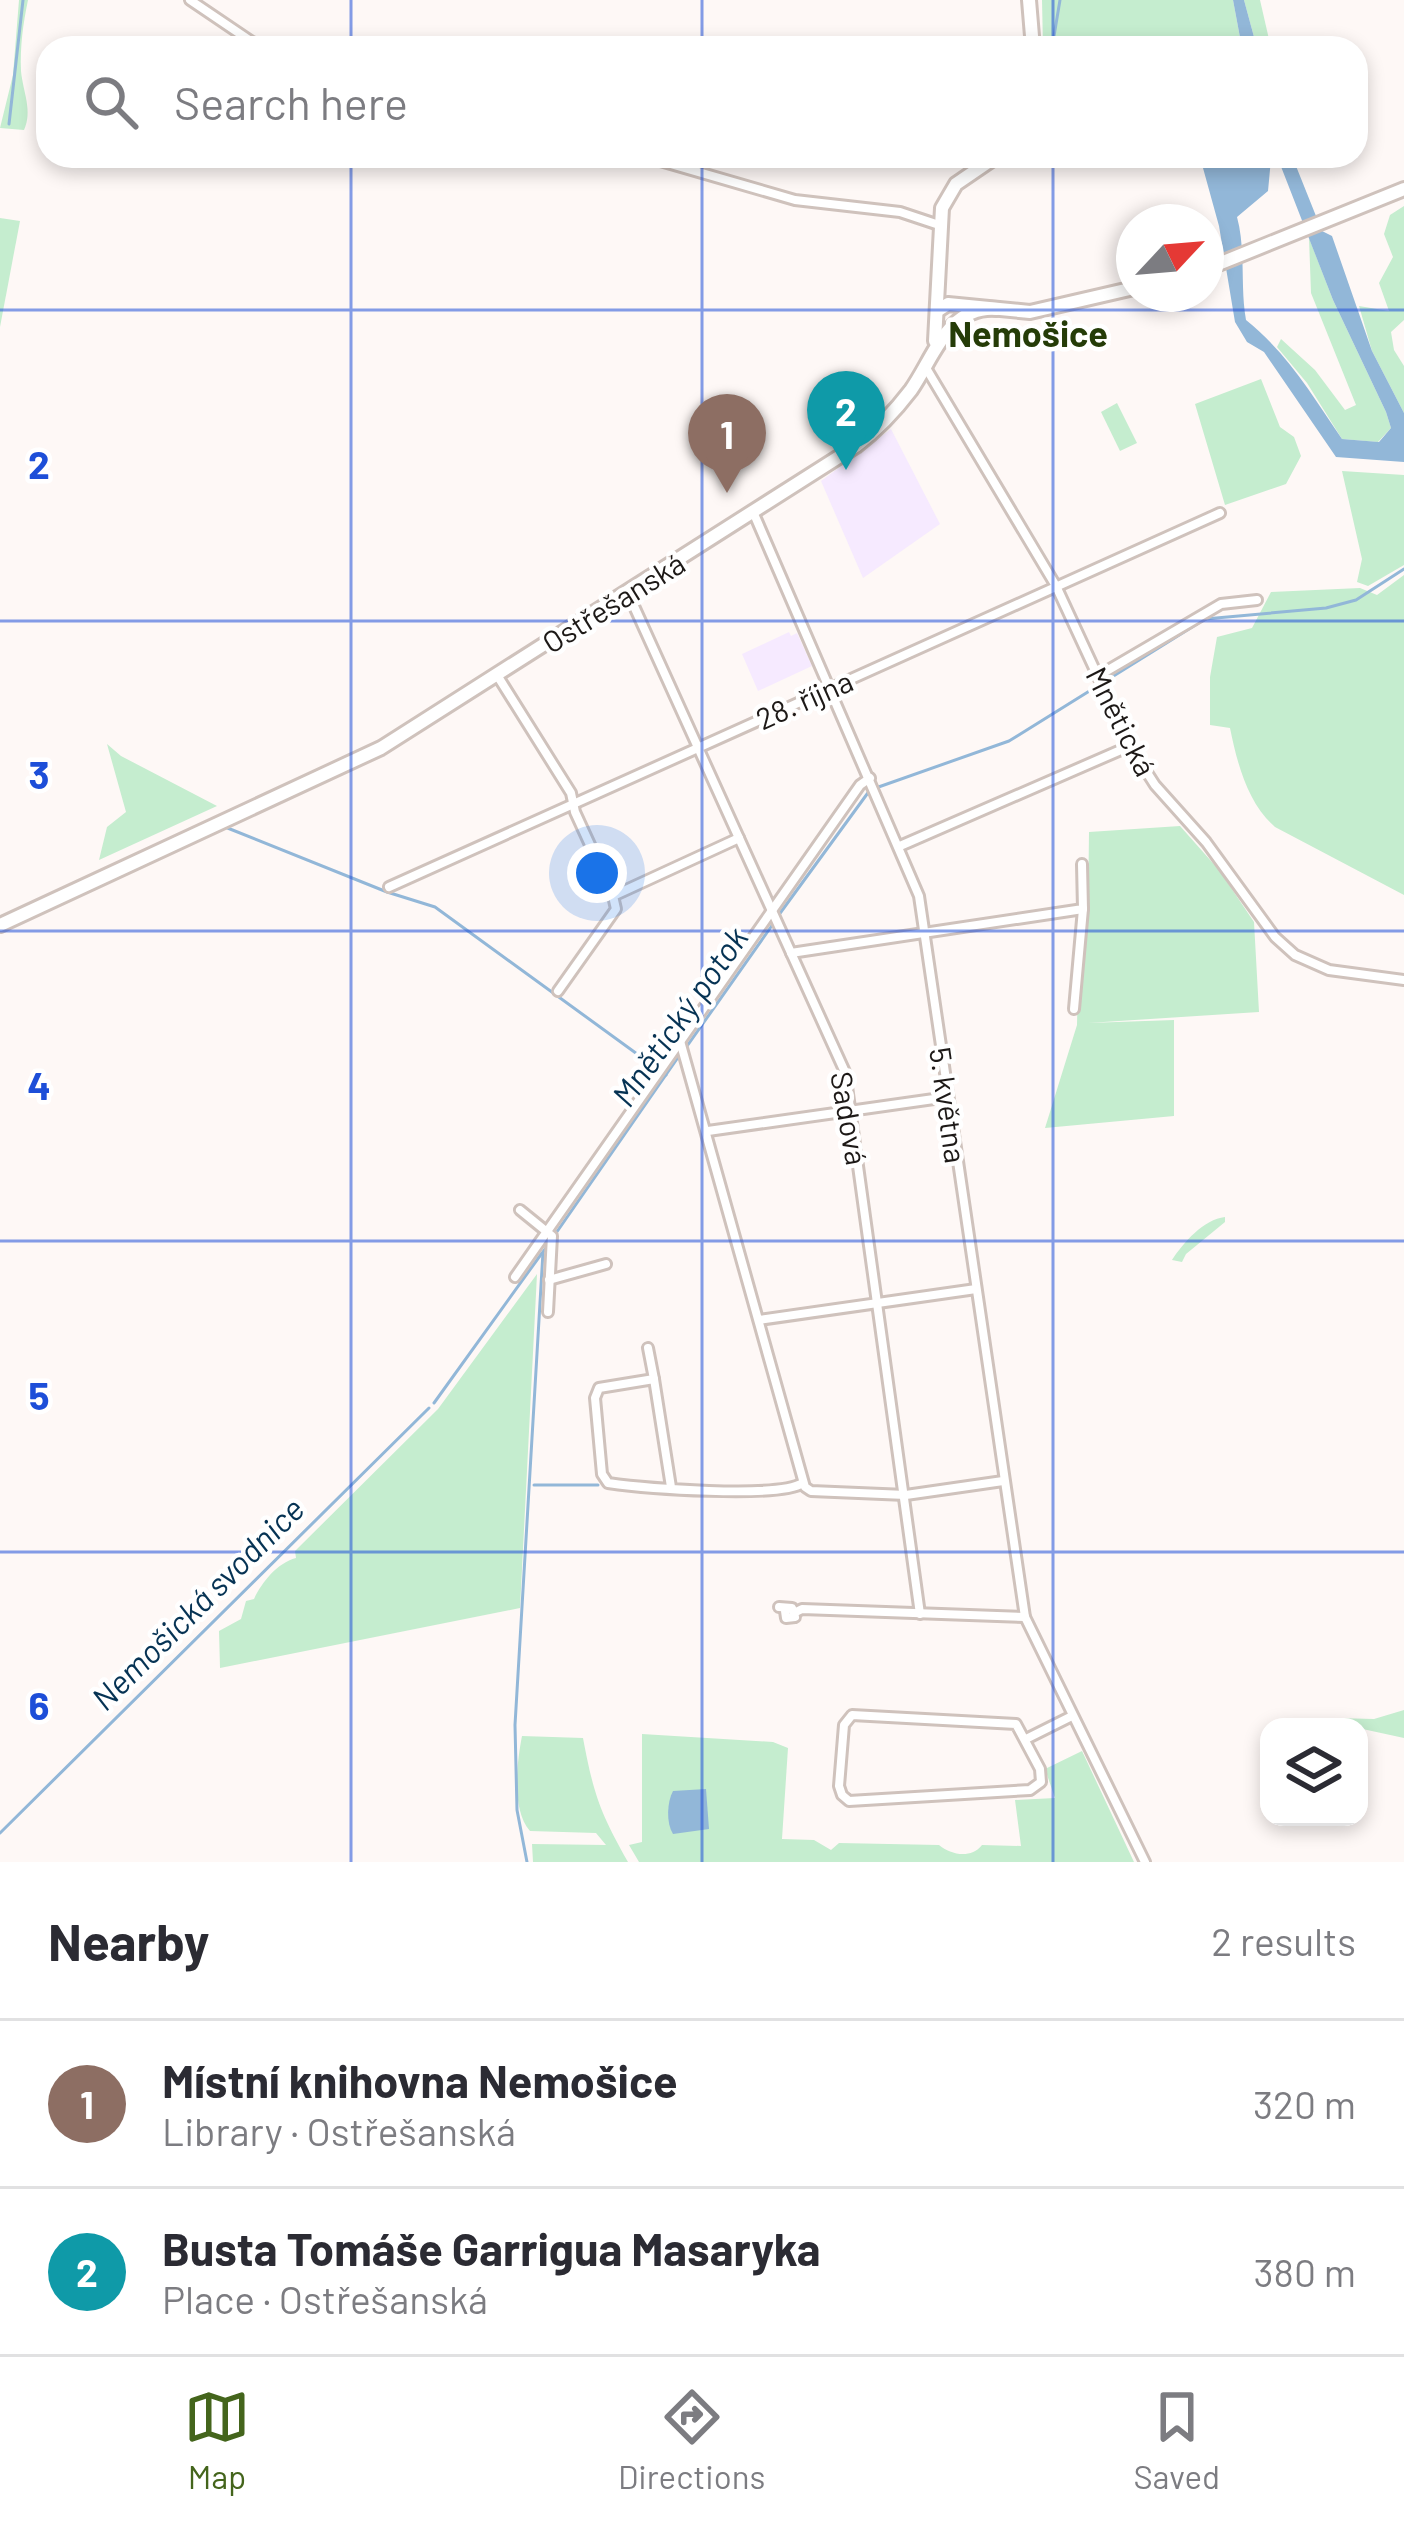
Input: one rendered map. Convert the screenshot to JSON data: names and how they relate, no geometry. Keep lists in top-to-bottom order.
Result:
{
  "streets": {
    "street": [
      "Ostřešanská",
      "28. října",
      "Mnětická",
      "5. května",
      "Sadová"
    ]
  },
  "crossings": [
    ["Ostřešanská", "Mnětická"],
    ["Ostřešanská", "5. května"],
    ["Ostřešanská", "Sadová"],
    ["28. října", "Mnětická"],
    ["28. října", "5. května"],
    ["28. října", "Sadová"]
  ],
  "districts": ["Nemošice"],
  "water": ["Mnětický potok", "Nemošická svodnice"],
  "north": "top right",
  "page": {
    "search": "Search here",
    "pins": ["2", "1"],
    "heading": ["Nearby", "2 results"],
    "list": [
      {
        "mark": "1",
        "name": "Místní knihovna Nemošice",
        "note": "Library · Ostřešanská",
        "value": "320 m"
      },
      {
        "mark": "2",
        "name": "Busta Tomáše Garrigua Masaryka",
        "note": "Place · Ostřešanská",
        "value": "380 m"
      }
    ],
    "nav": ["Map", "Directions", "Saved"]
  },
  "grid": {
    "rows": [
      "2",
      "3",
      "4",
      "5",
      "6"
    ]
  }
}
